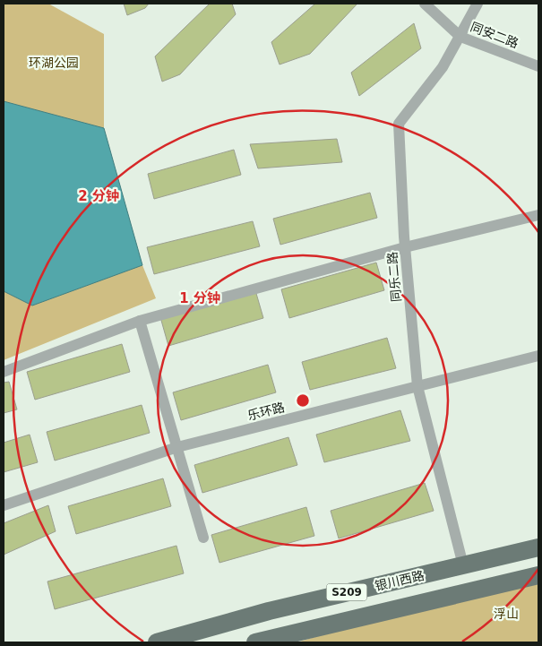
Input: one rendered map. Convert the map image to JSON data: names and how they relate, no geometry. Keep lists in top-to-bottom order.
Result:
{
  "streets": {
    "main road": ["银川西路", "S209"],
    "street": ["同安二路", "同乐二路", "乐环路"]
  },
  "crossings": [
    ["同安二路", "同乐二路"],
    ["同乐二路", "乐环路"],
    ["同乐二路", "银川西路"]
  ],
  "parks": ["环湖公园", "浮山"],
  "rings": ["2 分钟", "1 分钟"]
}
